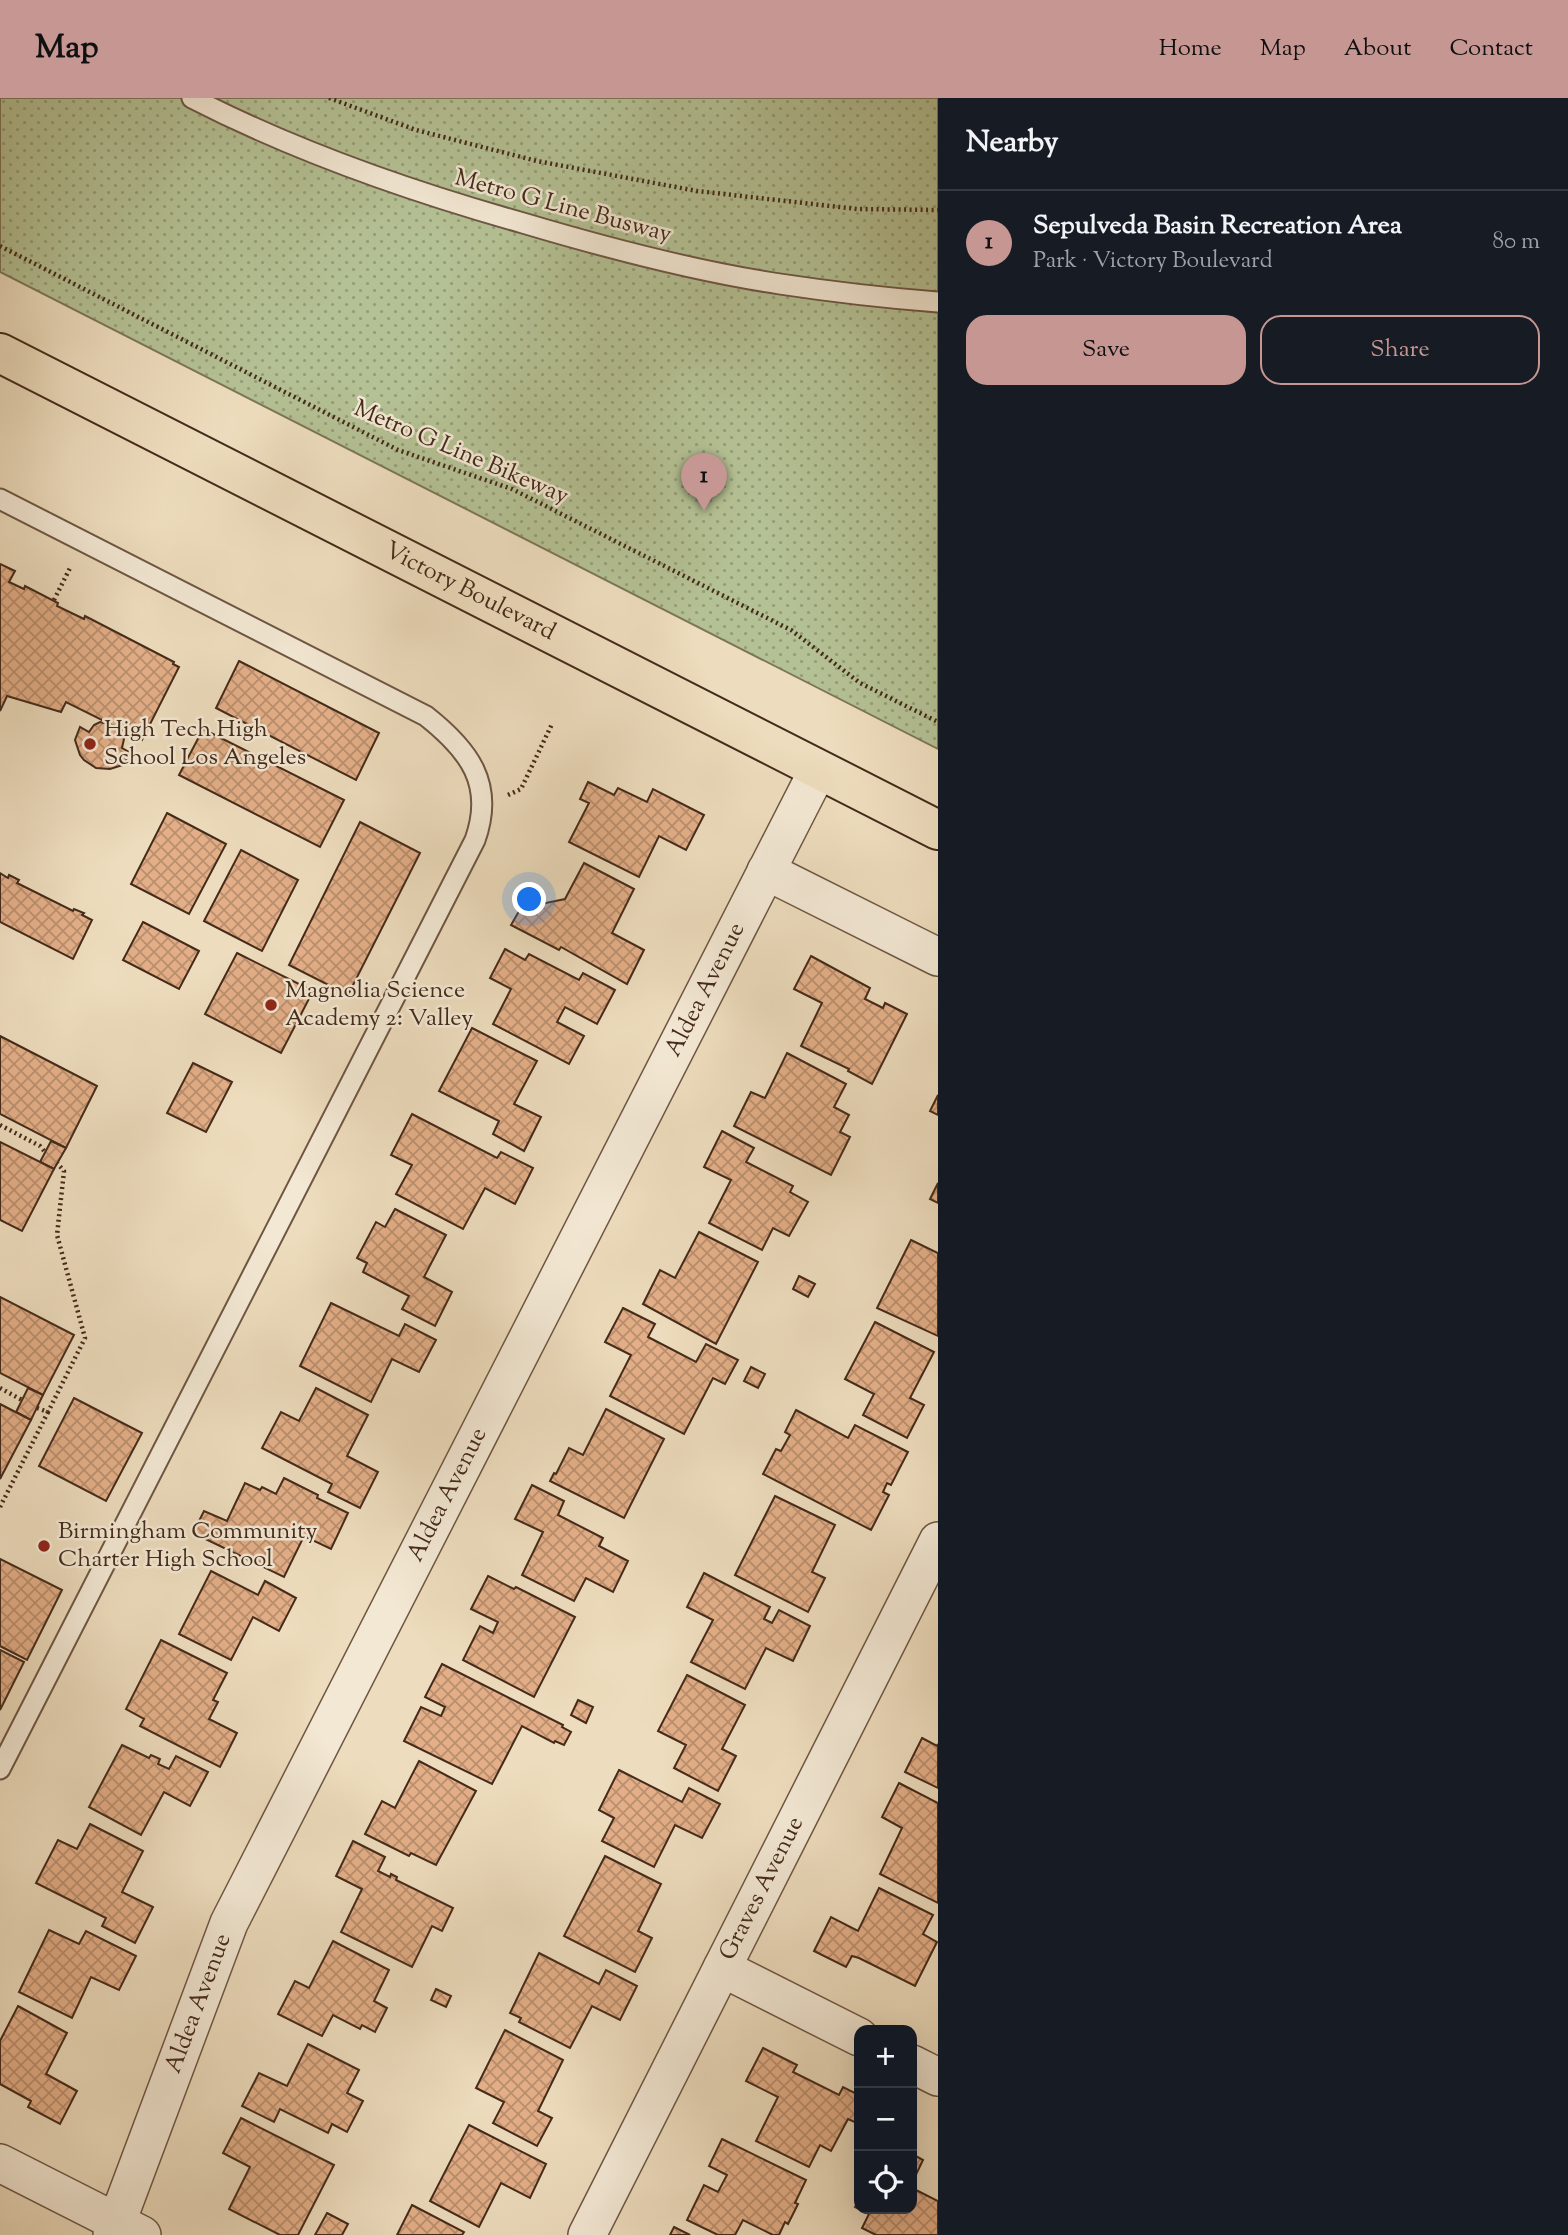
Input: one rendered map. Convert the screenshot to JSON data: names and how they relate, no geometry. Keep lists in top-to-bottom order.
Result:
{
  "streets": {
    "main road": ["Victory Boulevard"],
    "street": ["Aldea Avenue", "Graves Avenue"],
    "lane": ["Metro G Line Busway"],
    "path": ["Metro G Line Bikeway"]
  },
  "crossings": [
    ["Victory Boulevard", "Aldea Avenue"]
  ],
  "places": ["High Tech High School Los Angeles", "Magnolia Science Academy 2: Valley", "Birmingham Community Charter High School"],
  "page": {
    "header": "Map",
    "nav": [
      "Home",
      "Map",
      "About",
      "Contact"
    ],
    "heading": "Nearby",
    "list": [
      {
        "mark": "1",
        "name": "Sepulveda Basin Recreation Area",
        "note": "Park · Victory Boulevard",
        "value": "80 m"
      }
    ],
    "buttons": ["Save", "Share"],
    "pins": "1",
    "map_buttons": ["+", "−"]
  }
}
